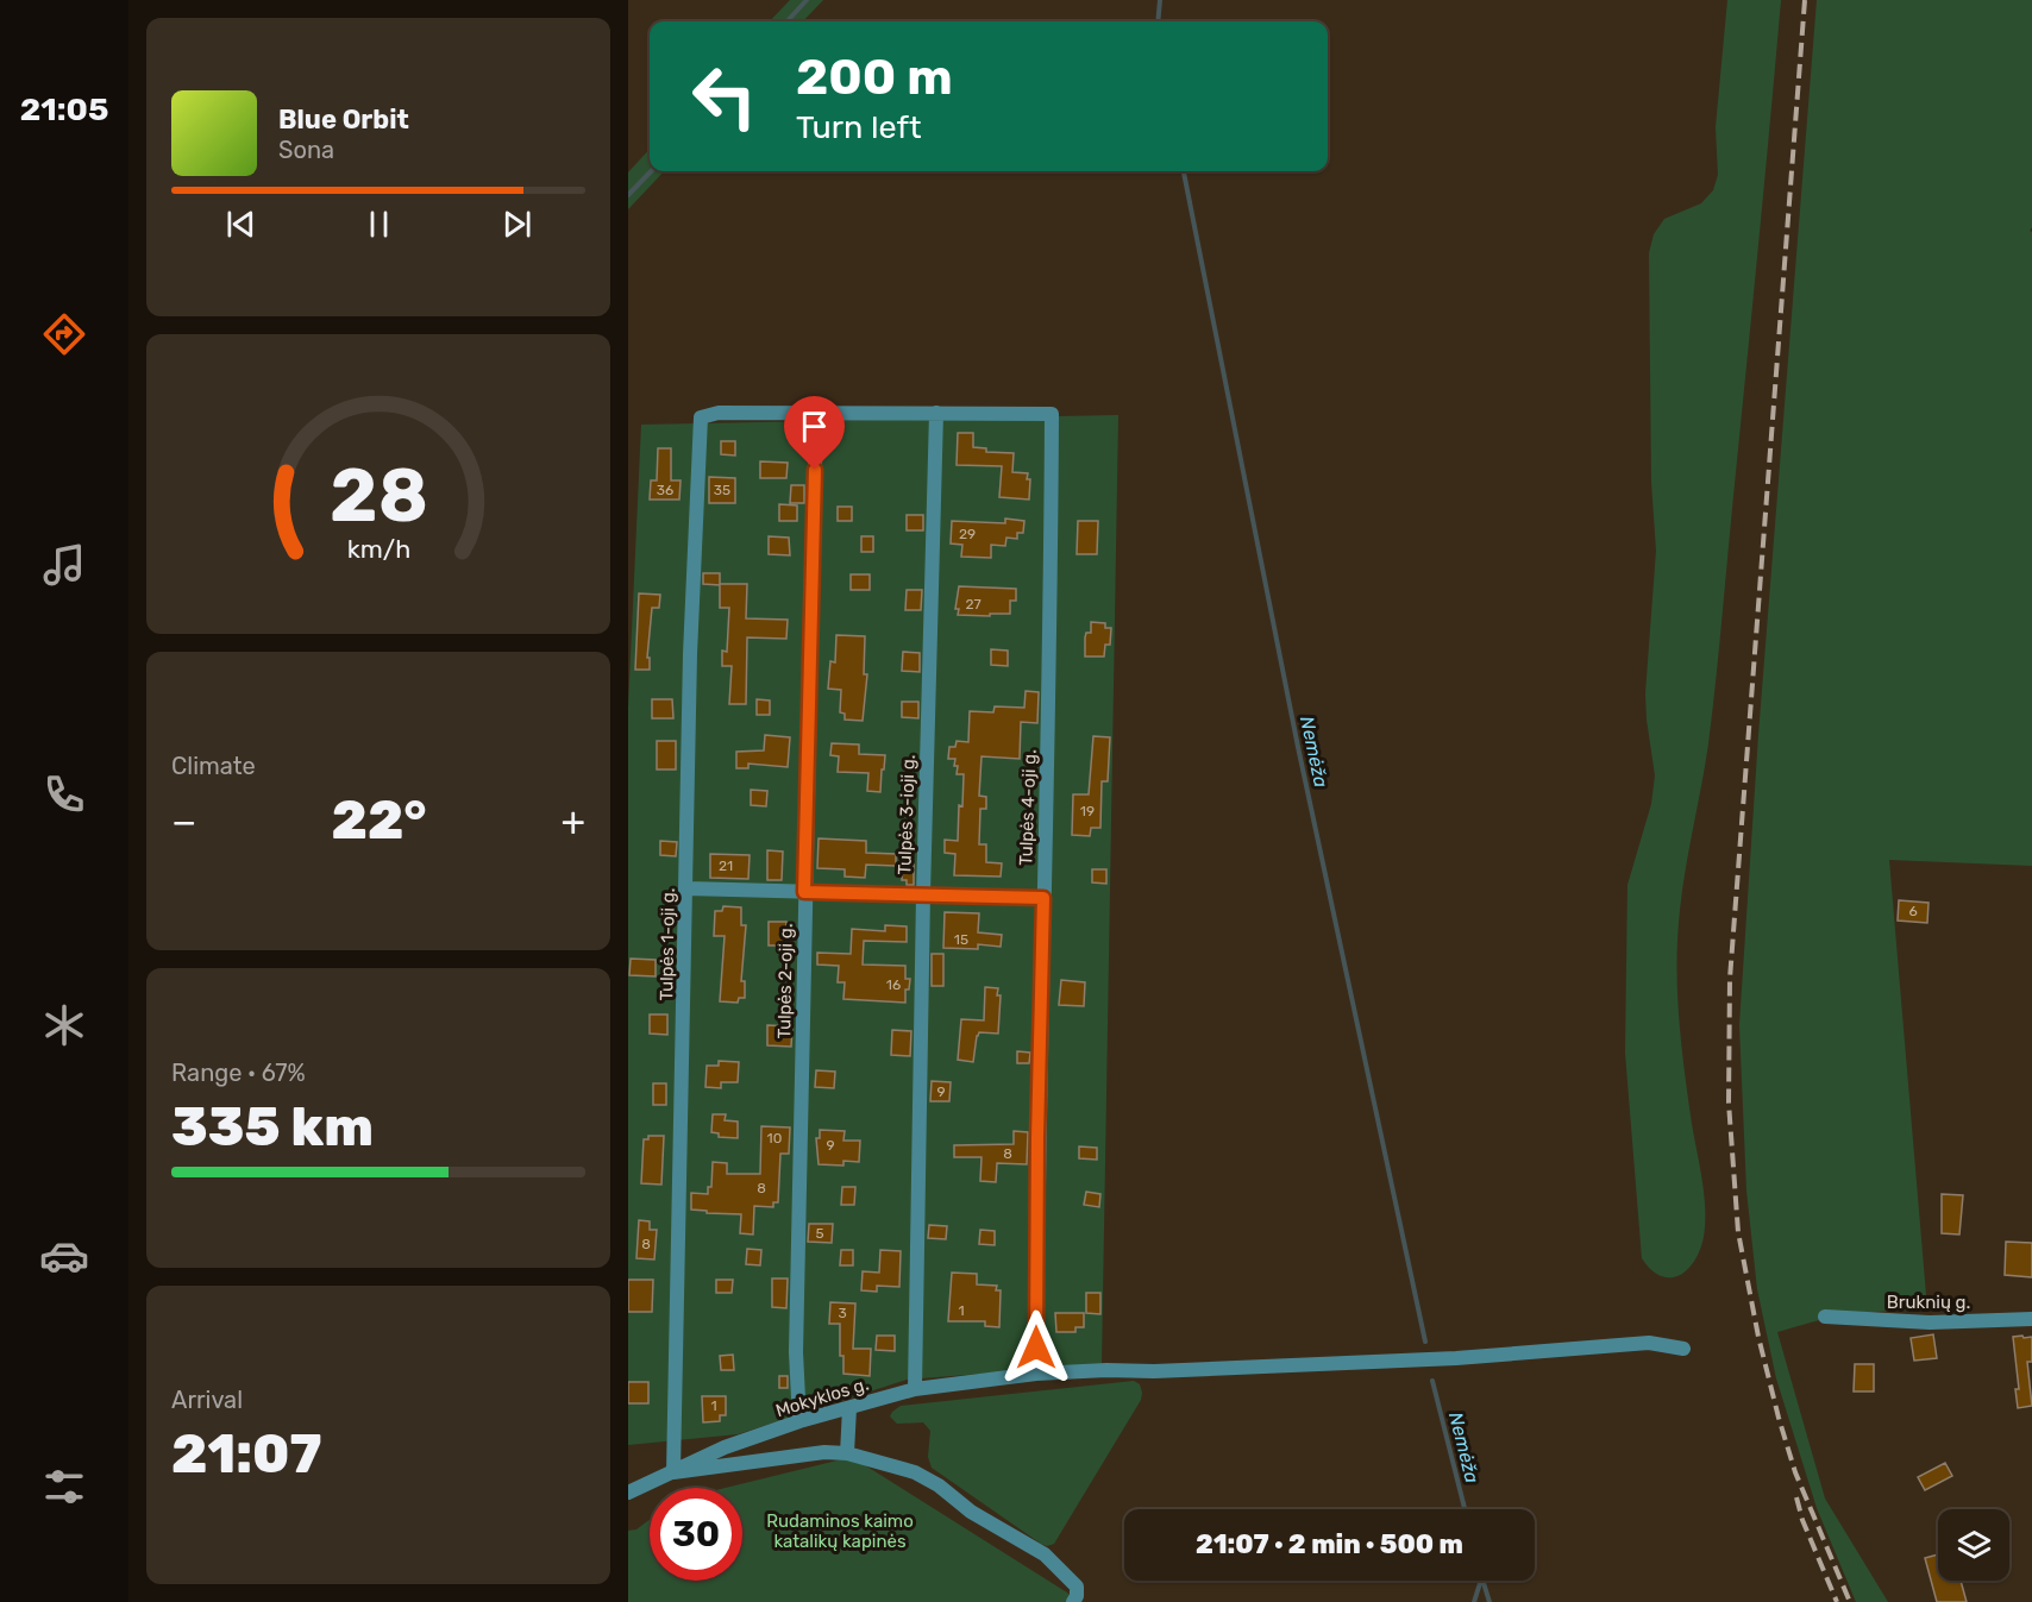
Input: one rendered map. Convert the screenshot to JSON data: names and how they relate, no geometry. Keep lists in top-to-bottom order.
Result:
{
  "streets": {
    "street": [
      "Tulpės 4-oji g.",
      "Tulpės 3-ioji g.",
      "Tulpės 1-oji g.",
      "Tulpės 2-oji g.",
      "Bruknių g.",
      "Mokyklos g."
    ]
  },
  "crossings": [
    ["Tulpės 4-oji g.", "Tulpės 3-ioji g."],
    ["Tulpės 4-oji g.", "Mokyklos g."],
    ["Tulpės 3-ioji g.", "Mokyklos g."],
    ["Tulpės 1-oji g.", "Tulpės 2-oji g."],
    ["Tulpės 1-oji g.", "Mokyklos g."],
    ["Tulpės 2-oji g.", "Mokyklos g."]
  ],
  "water": ["Nemėža"],
  "parks": ["Rudaminos kaimo katalikų kapinės"],
  "house_numbers": [
    "36",
    "35",
    "29",
    "27",
    "19",
    "21",
    "6",
    "15",
    "16",
    "9",
    "10",
    "9",
    "8",
    "8",
    "5",
    "8",
    "1",
    "3",
    "1"
  ],
  "page": {
    "tabs": "21:05",
    "turn": ["200 m", "Turn left"],
    "song": ["Blue Orbit", "Sona"],
    "tile": [
      "Climate",
      ["Range · 67%", "335 km"],
      ["Arrival", "21:07"]
    ],
    "heat": ["−", "22°", "+"],
    "limit": "30",
    "trip": "21:07 · 2 min · 500 m",
    "gauge": ["28", "km/h"]
  }
}
